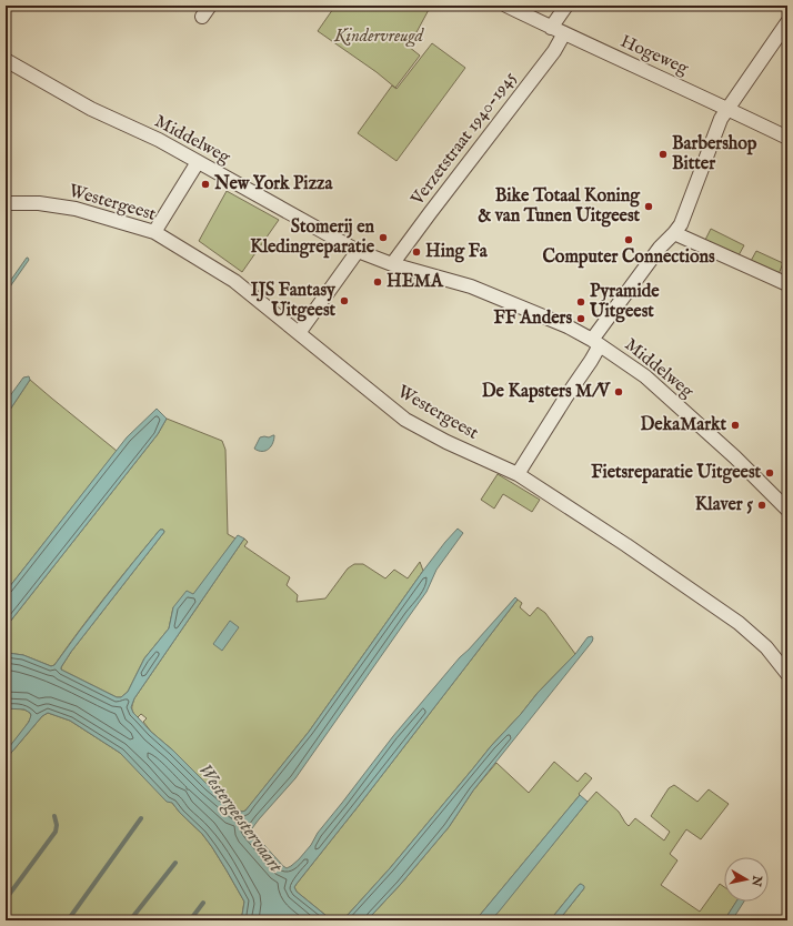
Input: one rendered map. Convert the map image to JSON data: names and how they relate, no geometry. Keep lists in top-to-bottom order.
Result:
{
  "streets": {
    "street": [
      "Hogeweg",
      "Verzetstraat 1940-1945",
      "Middelweg",
      "Westergeest"
    ]
  },
  "crossings": [
    ["Hogeweg", "Verzetstraat 1940-1945"],
    ["Verzetstraat 1940-1945", "Middelweg"]
  ],
  "water": ["Westergeestervaart"],
  "parks": ["Kindervreugd"],
  "places": [
    "Barbershop Bitter",
    "New York Pizza",
    "Bike Totaal Koning & van Tunen Uitgeest",
    "Stomerij en Kledingreparatie",
    "Computer Connections",
    "Hing Fa",
    "HEMA",
    "IJS Fantasy Uitgeest",
    "Pyramide Uitgeest",
    "FF Anders",
    "De Kapsters M/V",
    "DekaMarkt",
    "Fietsreparatie Uitgeest",
    "Klaver 5"
  ],
  "north": "right"
}
